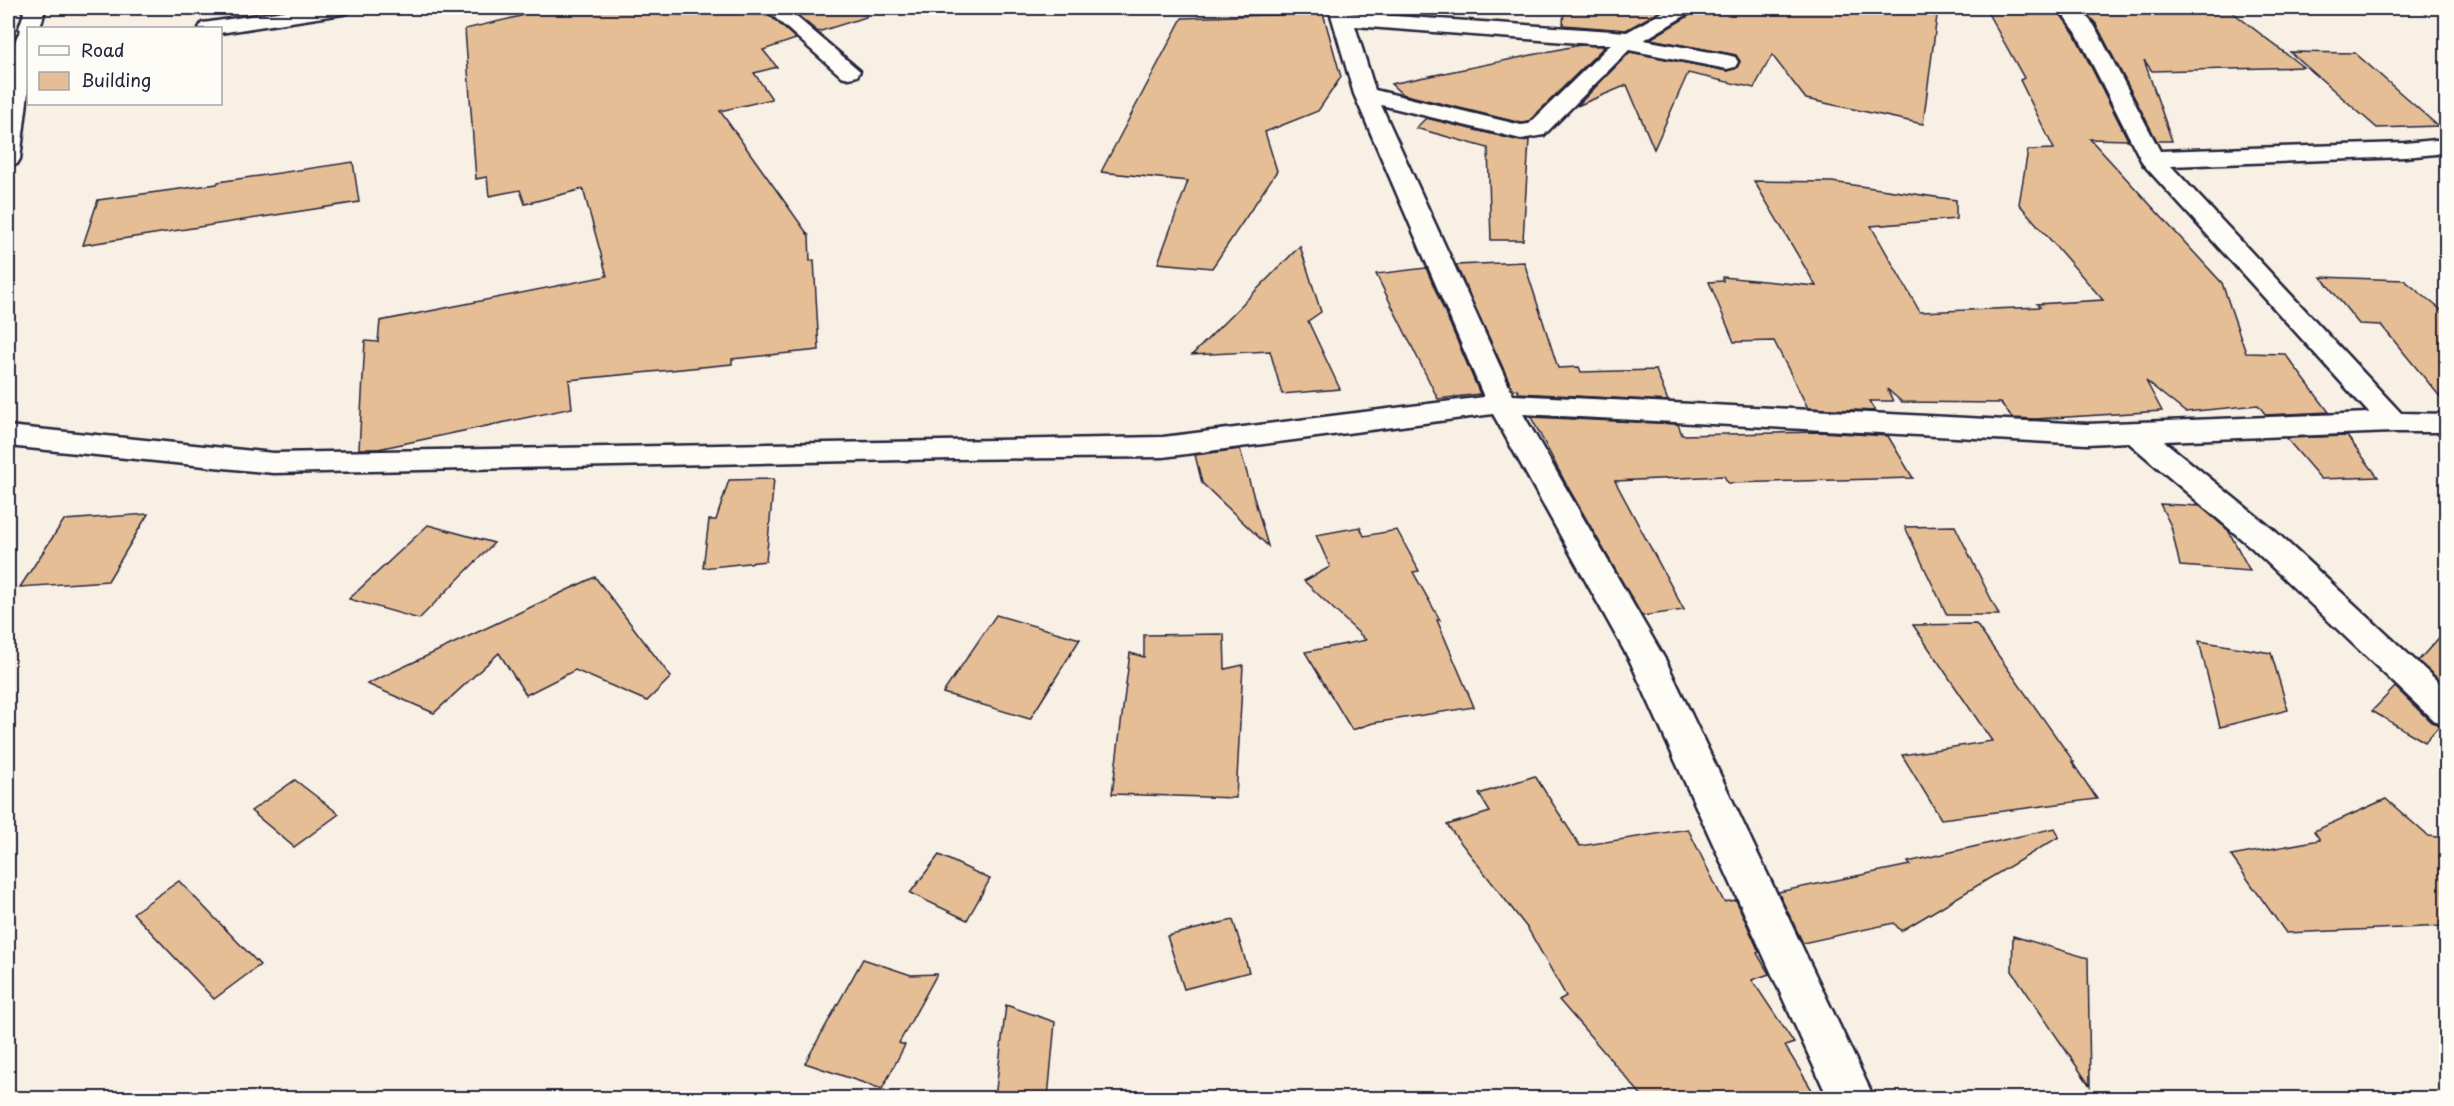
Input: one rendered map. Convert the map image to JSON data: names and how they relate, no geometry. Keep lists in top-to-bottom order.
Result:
{
  "legend": ["Road", "Building"]
}
